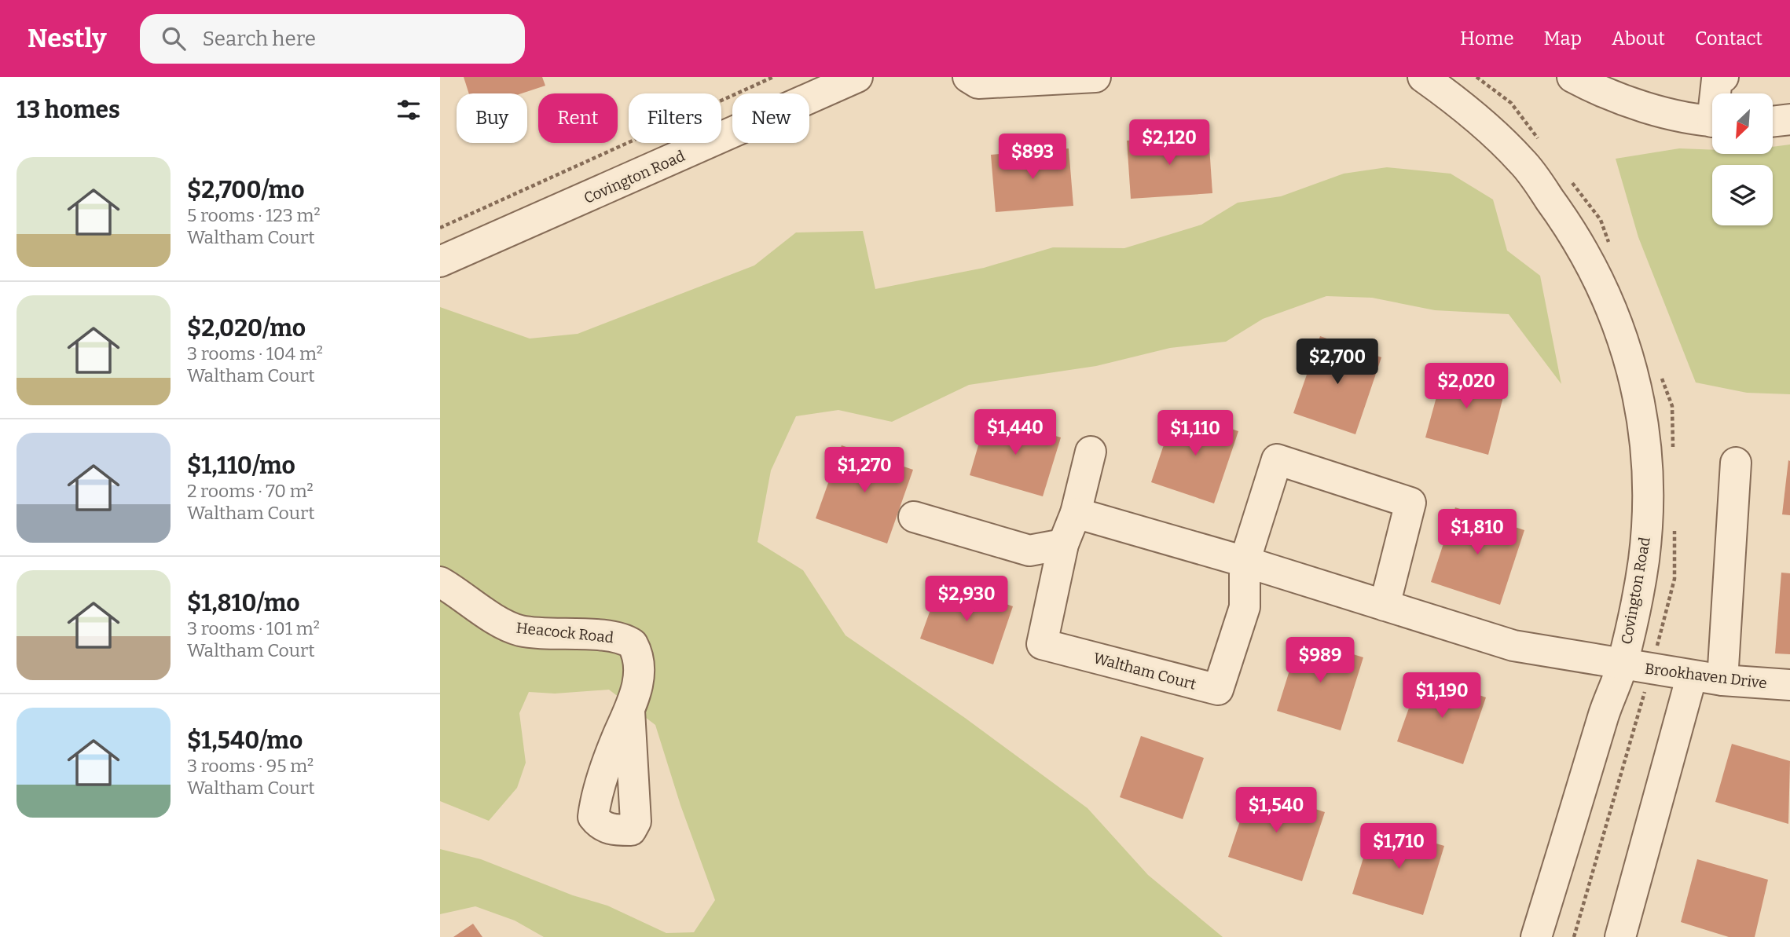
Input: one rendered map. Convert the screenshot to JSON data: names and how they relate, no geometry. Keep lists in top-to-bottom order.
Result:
{
  "streets": {
    "street": [
      "Covington Road",
      "Heacock Road",
      "Waltham Court",
      "Brookhaven Drive"
    ]
  },
  "crossings": [
    ["Covington Road", "Brookhaven Drive"]
  ],
  "north": "bottom left",
  "page": {
    "header": "Nestly",
    "search": "Search here",
    "nav": [
      "Home",
      "Map",
      "About",
      "Contact"
    ],
    "heading": "13 homes",
    "chip": [
      "Buy",
      "Rent",
      "Filters",
      "New"
    ],
    "price": [
      "$2,120",
      "$893",
      "$2,700",
      "$2,020",
      "$1,440",
      "$1,110",
      "$1,270",
      "$1,810",
      "$2,930",
      "$989",
      "$1,190",
      "$1,540",
      "$1,710"
    ],
    "list": [
      {
        "name": "$2,700/mo",
        "note": "5 rooms · 123 m² · Waltham Court"
      },
      {
        "name": "$2,020/mo",
        "note": "3 rooms · 104 m² · Waltham Court"
      },
      {
        "name": "$1,110/mo",
        "note": "2 rooms · 70 m² · Waltham Court"
      },
      {
        "name": "$1,810/mo",
        "note": "3 rooms · 101 m² · Waltham Court"
      },
      {
        "name": "$1,540/mo",
        "note": "3 rooms · 95 m² · Waltham Court"
      }
    ]
  }
}
